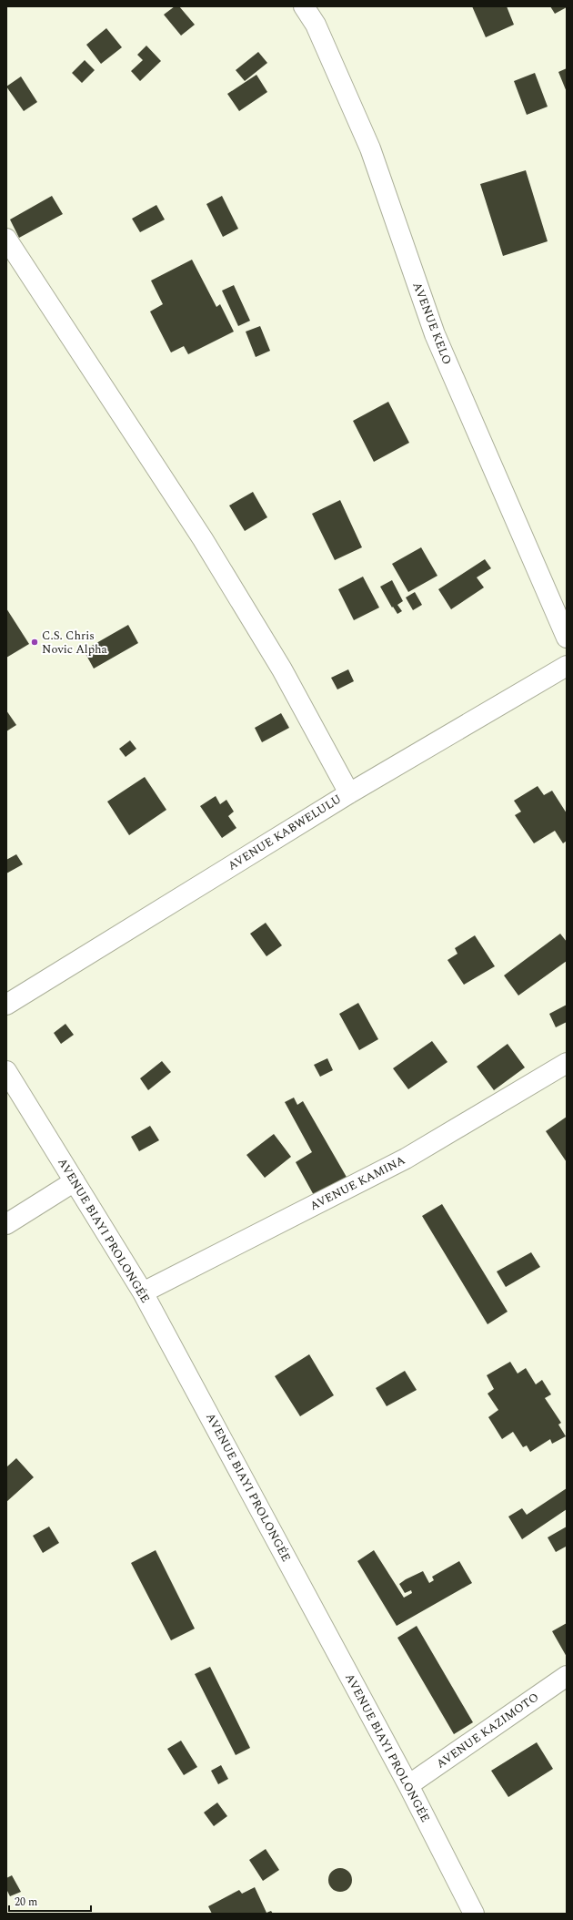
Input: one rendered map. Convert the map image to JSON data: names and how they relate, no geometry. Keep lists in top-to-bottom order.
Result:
{
  "streets": {
    "street": [
      "AVENUE KELO",
      "AVENUE KABWELULU",
      "AVENUE KAMINA",
      "AVENUE BIAYI PROLONGÉE",
      "AVENUE KAZIMOTO"
    ]
  },
  "crossings": [
    ["AVENUE KAMINA", "AVENUE BIAYI PROLONGÉE"],
    ["AVENUE BIAYI PROLONGÉE", "AVENUE KAZIMOTO"]
  ],
  "places": ["C.S. Chris Novic Alpha"],
  "scale_bar": "20 m"
}
